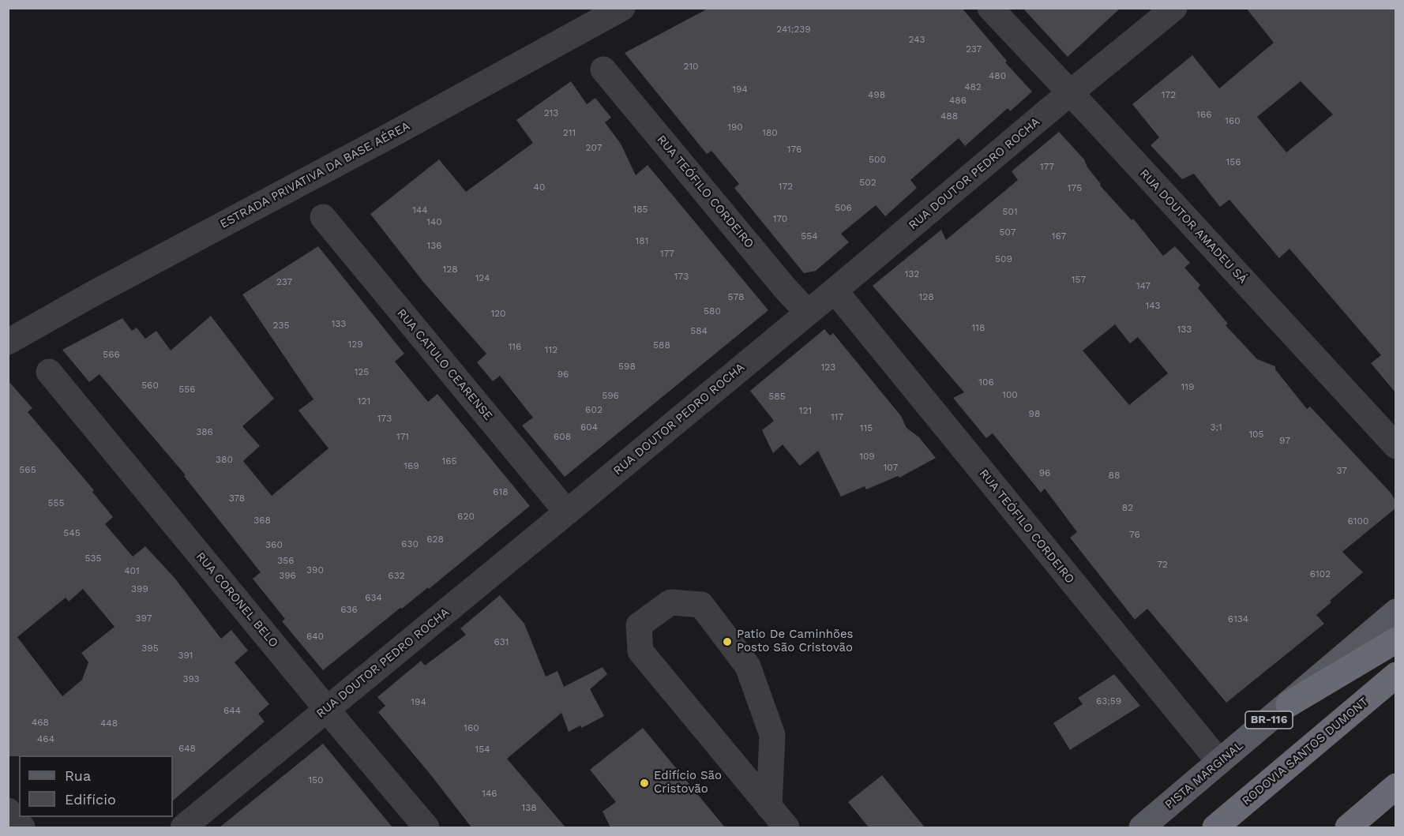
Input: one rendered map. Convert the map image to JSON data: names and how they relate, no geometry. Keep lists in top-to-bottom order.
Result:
{
  "streets": {
    "highway": ["RODOVIA SANTOS DUMONT"],
    "main road": ["BR-116", "PISTA MARGINAL"],
    "street": [
      "RUA DOUTOR PEDRO ROCHA",
      "ESTRADA PRIVATIVA DA BASE AÉREA",
      "RUA TEÓFILO CORDEIRO",
      "RUA DOUTOR AMADEU SÁ",
      "RUA CATULO CEARENSE",
      "RUA CORONEL BELO"
    ]
  },
  "crossings": [
    ["RUA DOUTOR PEDRO ROCHA", "RUA TEÓFILO CORDEIRO"],
    ["RUA DOUTOR PEDRO ROCHA", "RUA DOUTOR AMADEU SÁ"],
    ["RUA DOUTOR PEDRO ROCHA", "RUA CATULO CEARENSE"],
    ["RUA DOUTOR PEDRO ROCHA", "RUA CORONEL BELO"],
    ["RUA TEÓFILO CORDEIRO", "PISTA MARGINAL"]
  ],
  "places": ["Patio De Caminhões Posto São Cristovão", "Edifício São Cristovão"],
  "house_numbers": [
    "241;239",
    "243",
    "237",
    "210",
    "480",
    "482",
    "194",
    "498",
    "172",
    "486",
    "213",
    "166",
    "488",
    "160",
    "190",
    "211",
    "180",
    "207",
    "176",
    "500",
    "156",
    "177",
    "502",
    "172",
    "40",
    "175",
    "506",
    "185",
    "144",
    "501",
    "170",
    "140",
    "507",
    "554",
    "167",
    "181",
    "136",
    "177",
    "509",
    "128",
    "132",
    "173",
    "124",
    "157",
    "237",
    "147",
    "578",
    "128",
    "143",
    "580",
    "120",
    "133",
    "235",
    "118",
    "133",
    "584",
    "129",
    "588",
    "116",
    "112",
    "566",
    "598",
    "123",
    "125",
    "96",
    "106",
    "560",
    "119",
    "556",
    "100",
    "596",
    "585",
    "121",
    "602",
    "121",
    "98",
    "117",
    "173",
    "604",
    "3;1",
    "115",
    "386",
    "105",
    "171",
    "608",
    "97",
    "109",
    "380",
    "165",
    "169",
    "107",
    "565",
    "37",
    "96",
    "88",
    "618",
    "378",
    "555",
    "82",
    "620",
    "368",
    "6100",
    "545",
    "76",
    "628",
    "630",
    "360",
    "535",
    "356",
    "72",
    "390",
    "401",
    "6102",
    "396",
    "632",
    "399",
    "634",
    "636",
    "397",
    "6134",
    "640",
    "631",
    "395",
    "391",
    "393",
    "63;59",
    "194",
    "644",
    "468",
    "448",
    "160",
    "464",
    "648",
    "154",
    "150",
    "146",
    "138"
  ],
  "legend": ["Rua", "Edifício"]
}
